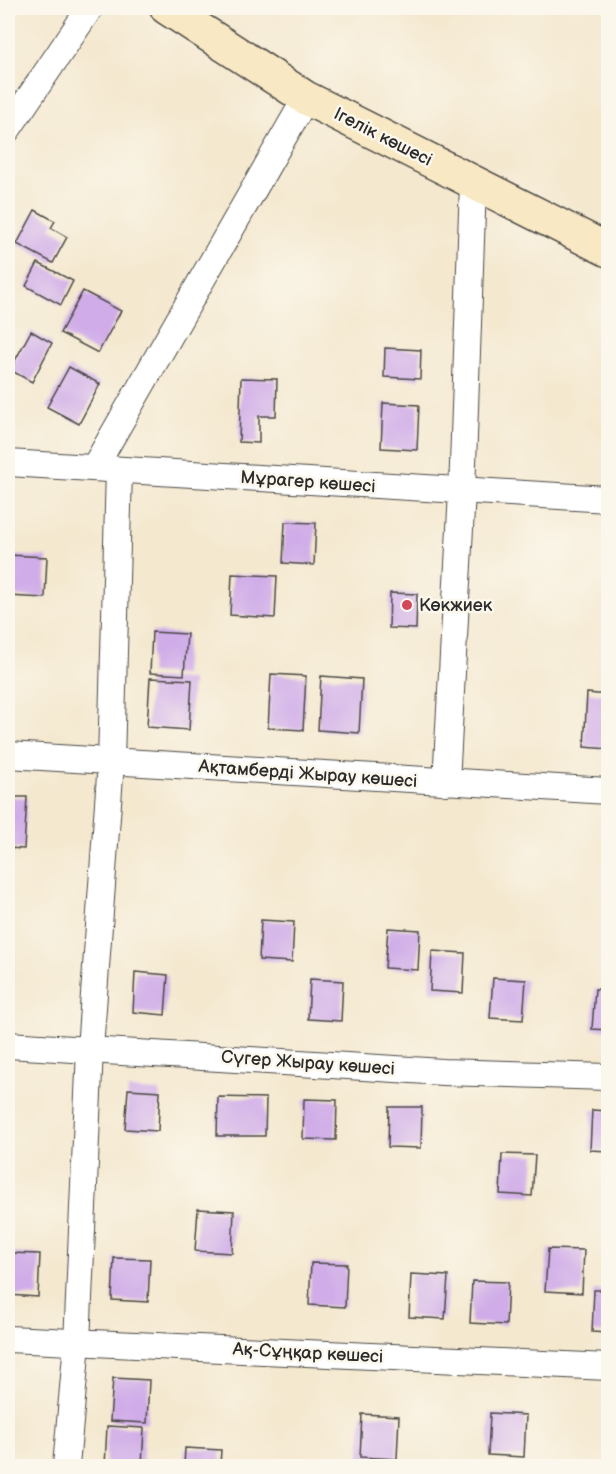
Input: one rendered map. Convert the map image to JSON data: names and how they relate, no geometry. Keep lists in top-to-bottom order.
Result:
{
  "streets": {
    "main road": ["Ігелік көшесі"],
    "street": [
      "Мұрагер көшесі",
      "Ақтамберді Жырау көшесі",
      "Сүгер Жырау көшесі",
      "Ақ-Сұңқар көшесі"
    ]
  },
  "places": ["Көкжиек"]
}
